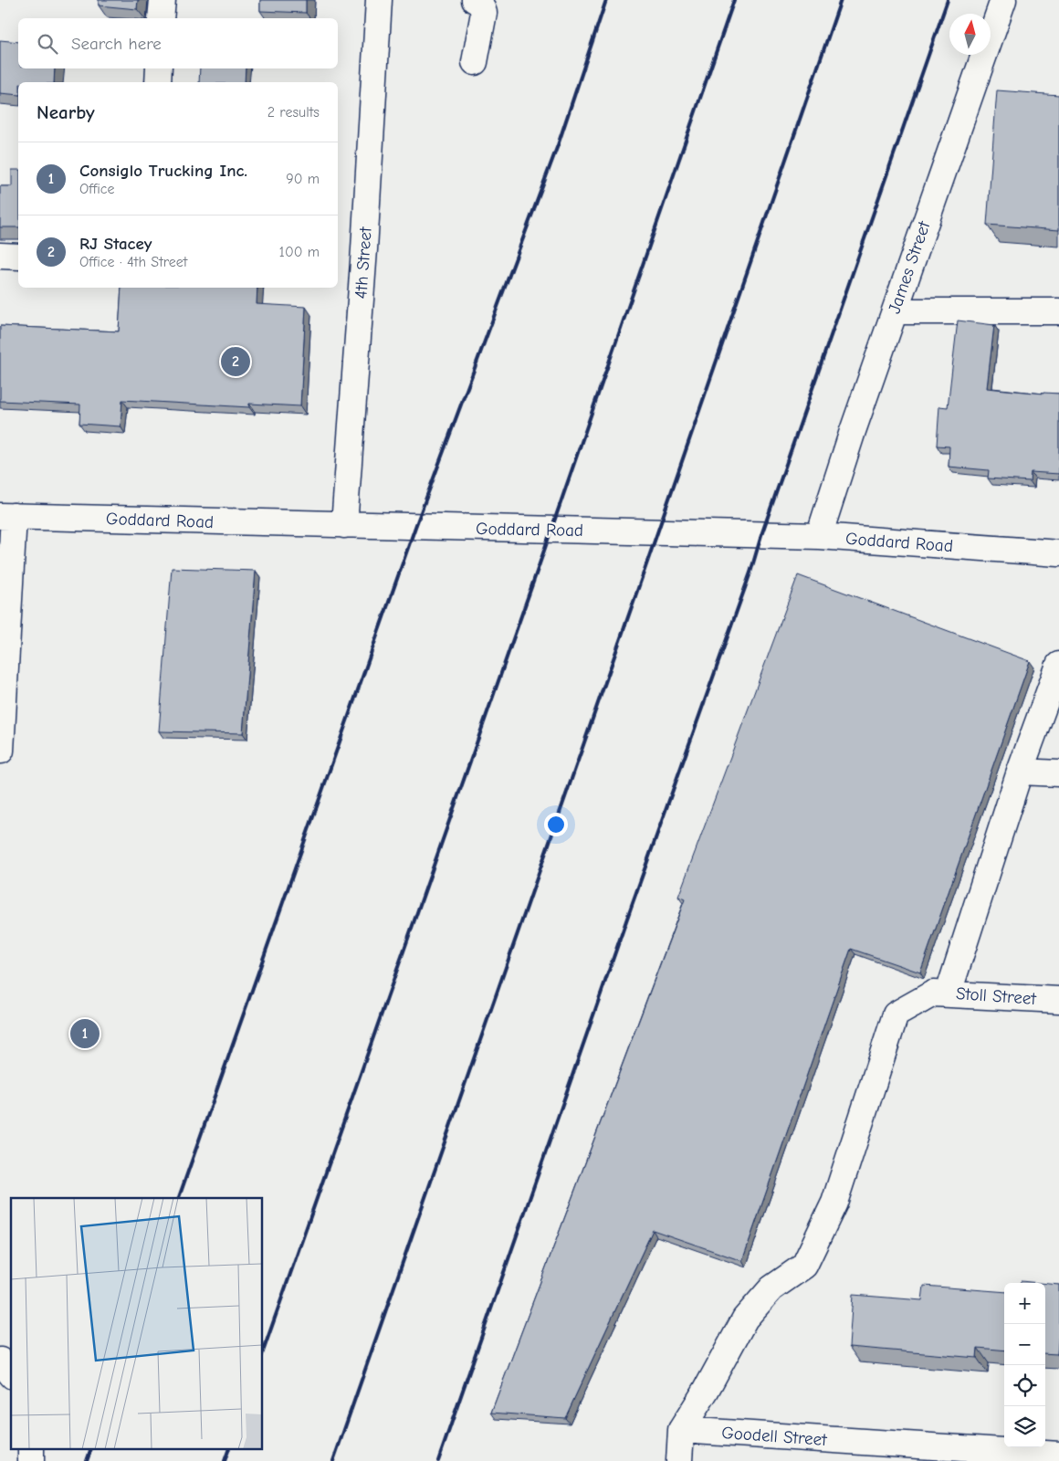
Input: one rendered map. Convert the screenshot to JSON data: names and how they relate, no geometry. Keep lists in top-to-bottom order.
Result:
{
  "streets": {
    "street": [
      "4th Street",
      "James Street",
      "Goddard Road",
      "Stoll Street",
      "Goodell Street"
    ]
  },
  "crossings": [
    ["4th Street", "Goddard Road"],
    ["James Street", "Goddard Road"]
  ],
  "north": "top",
  "page": {
    "search": "Search here",
    "heading": ["Nearby", "2 results"],
    "list": [
      {
        "mark": "1",
        "name": "Consiglo Trucking Inc.",
        "note": "Office",
        "value": "90 m"
      },
      {
        "mark": "2",
        "name": "RJ Stacey",
        "note": "Office · 4th Street",
        "value": "100 m"
      }
    ],
    "pins": ["2", "1"],
    "map_buttons": ["+", "−"]
  }
}
